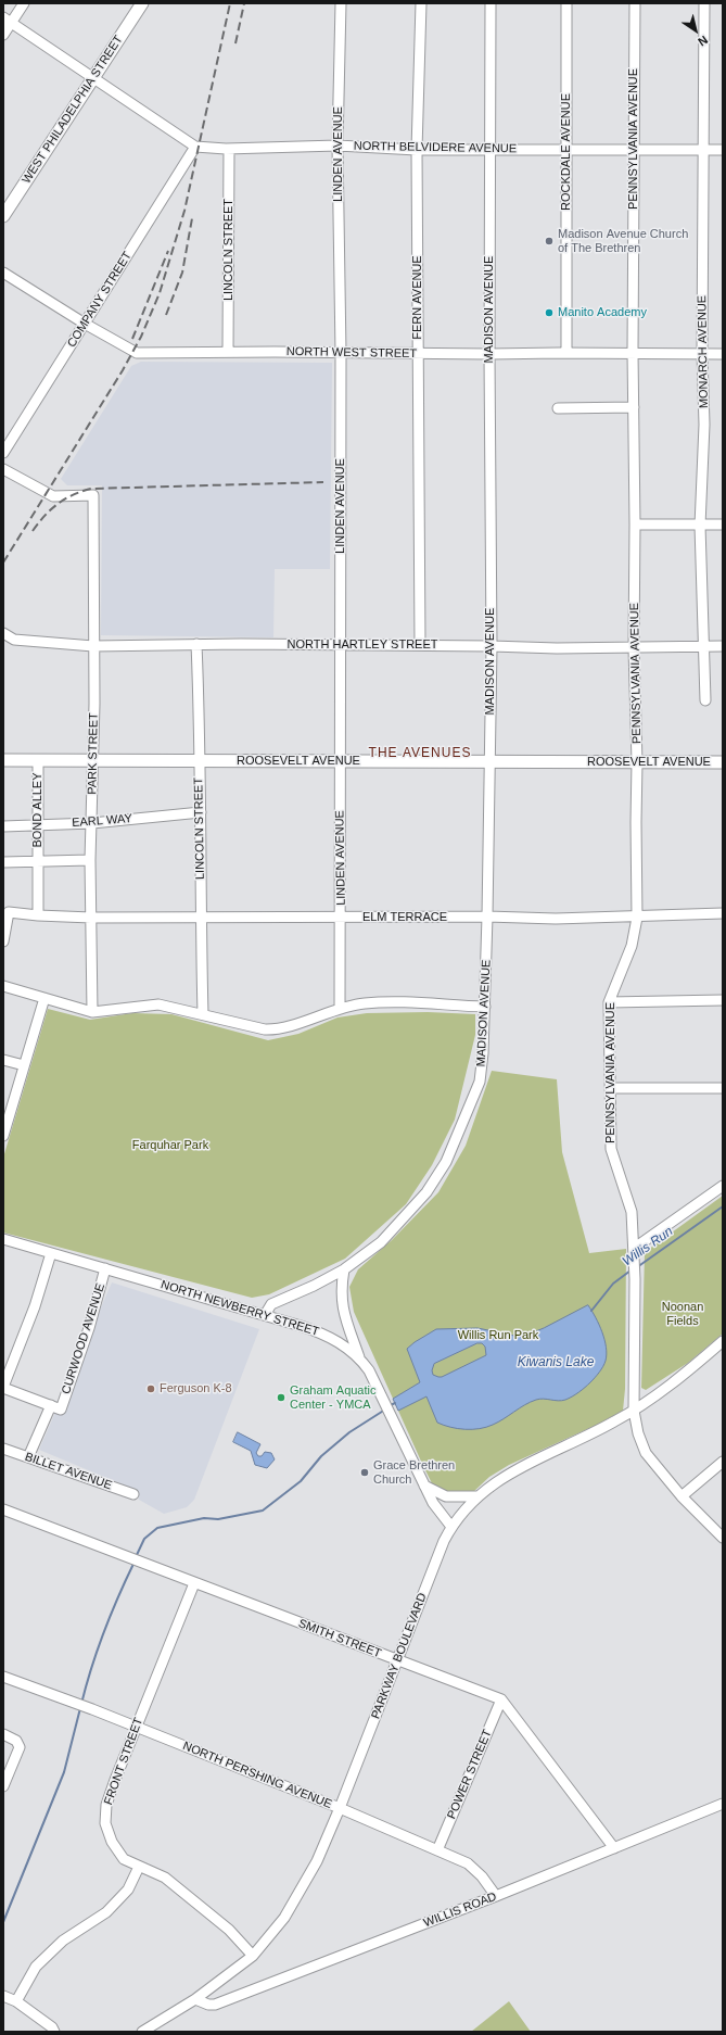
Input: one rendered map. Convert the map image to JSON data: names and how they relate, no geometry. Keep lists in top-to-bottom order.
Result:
{
  "streets": {
    "main road": ["WEST PHILADELPHIA STREET", "ROOSEVELT AVENUE"],
    "street": [
      "PENNSYLVANIA AVENUE",
      "NORTH BELVIDERE AVENUE",
      "ROCKDALE AVENUE",
      "LINDEN AVENUE",
      "LINCOLN STREET",
      "FERN AVENUE",
      "COMPANY STREET",
      "MADISON AVENUE",
      "MONARCH AVENUE",
      "NORTH WEST STREET",
      "NORTH HARTLEY STREET",
      "PARK STREET",
      "BOND ALLEY",
      "EARL WAY",
      "ELM TERRACE",
      "NORTH NEWBERRY STREET",
      "CURWOOD AVENUE",
      "BILLET AVENUE",
      "SMITH STREET",
      "PARKWAY BOULEVARD",
      "FRONT STREET",
      "POWER STREET",
      "NORTH PERSHING AVENUE",
      "WILLIS ROAD"
    ]
  },
  "crossings": [
    ["PENNSYLVANIA AVENUE", "NORTH BELVIDERE AVENUE"],
    ["PENNSYLVANIA AVENUE", "NORTH WEST STREET"],
    ["PENNSYLVANIA AVENUE", "NORTH HARTLEY STREET"],
    ["PENNSYLVANIA AVENUE", "ROOSEVELT AVENUE"],
    ["PENNSYLVANIA AVENUE", "ELM TERRACE"],
    ["PENNSYLVANIA AVENUE", "PARKWAY BOULEVARD"],
    ["NORTH BELVIDERE AVENUE", "ROCKDALE AVENUE"],
    ["NORTH BELVIDERE AVENUE", "LINDEN AVENUE"],
    ["NORTH BELVIDERE AVENUE", "LINCOLN STREET"],
    ["NORTH BELVIDERE AVENUE", "FERN AVENUE"],
    ["NORTH BELVIDERE AVENUE", "COMPANY STREET"],
    ["NORTH BELVIDERE AVENUE", "MADISON AVENUE"],
    ["NORTH BELVIDERE AVENUE", "MONARCH AVENUE"],
    ["ROCKDALE AVENUE", "NORTH WEST STREET"],
    ["LINDEN AVENUE", "NORTH WEST STREET"],
    ["LINDEN AVENUE", "NORTH HARTLEY STREET"],
    ["LINDEN AVENUE", "ROOSEVELT AVENUE"],
    ["LINDEN AVENUE", "ELM TERRACE"],
    ["LINCOLN STREET", "NORTH WEST STREET"],
    ["LINCOLN STREET", "NORTH HARTLEY STREET"],
    ["LINCOLN STREET", "ROOSEVELT AVENUE"],
    ["LINCOLN STREET", "EARL WAY"],
    ["LINCOLN STREET", "ELM TERRACE"],
    ["FERN AVENUE", "NORTH WEST STREET"],
    ["FERN AVENUE", "NORTH HARTLEY STREET"],
    ["COMPANY STREET", "NORTH WEST STREET"],
    ["MADISON AVENUE", "NORTH WEST STREET"],
    ["MADISON AVENUE", "NORTH HARTLEY STREET"],
    ["MADISON AVENUE", "ROOSEVELT AVENUE"],
    ["MADISON AVENUE", "ELM TERRACE"],
    ["MADISON AVENUE", "NORTH NEWBERRY STREET"],
    ["MONARCH AVENUE", "NORTH WEST STREET"],
    ["MONARCH AVENUE", "NORTH HARTLEY STREET"],
    ["NORTH HARTLEY STREET", "PARK STREET"],
    ["PARK STREET", "ROOSEVELT AVENUE"],
    ["PARK STREET", "EARL WAY"],
    ["PARK STREET", "ELM TERRACE"],
    ["ROOSEVELT AVENUE", "BOND ALLEY"],
    ["BOND ALLEY", "EARL WAY"],
    ["BOND ALLEY", "ELM TERRACE"],
    ["NORTH NEWBERRY STREET", "CURWOOD AVENUE"],
    ["NORTH NEWBERRY STREET", "PARKWAY BOULEVARD"],
    ["CURWOOD AVENUE", "BILLET AVENUE"],
    ["SMITH STREET", "PARKWAY BOULEVARD"],
    ["SMITH STREET", "FRONT STREET"],
    ["SMITH STREET", "POWER STREET"],
    ["PARKWAY BOULEVARD", "FRONT STREET"],
    ["PARKWAY BOULEVARD", "NORTH PERSHING AVENUE"],
    ["PARKWAY BOULEVARD", "WILLIS ROAD"],
    ["FRONT STREET", "NORTH PERSHING AVENUE"],
    ["POWER STREET", "NORTH PERSHING AVENUE"],
    ["NORTH PERSHING AVENUE", "WILLIS ROAD"]
  ],
  "districts": ["THE AVENUES"],
  "water": ["Willis Run", "Kiwanis Lake"],
  "parks": ["Farquhar Park", "Noonan Fields", "Willis Run Park"],
  "places": [
    "Madison Avenue Church of The Brethren",
    "Manito Academy",
    "Ferguson K-8",
    "Graham Aquatic Center - YMCA",
    "Grace Brethren Church"
  ],
  "north": "bottom right"
}
